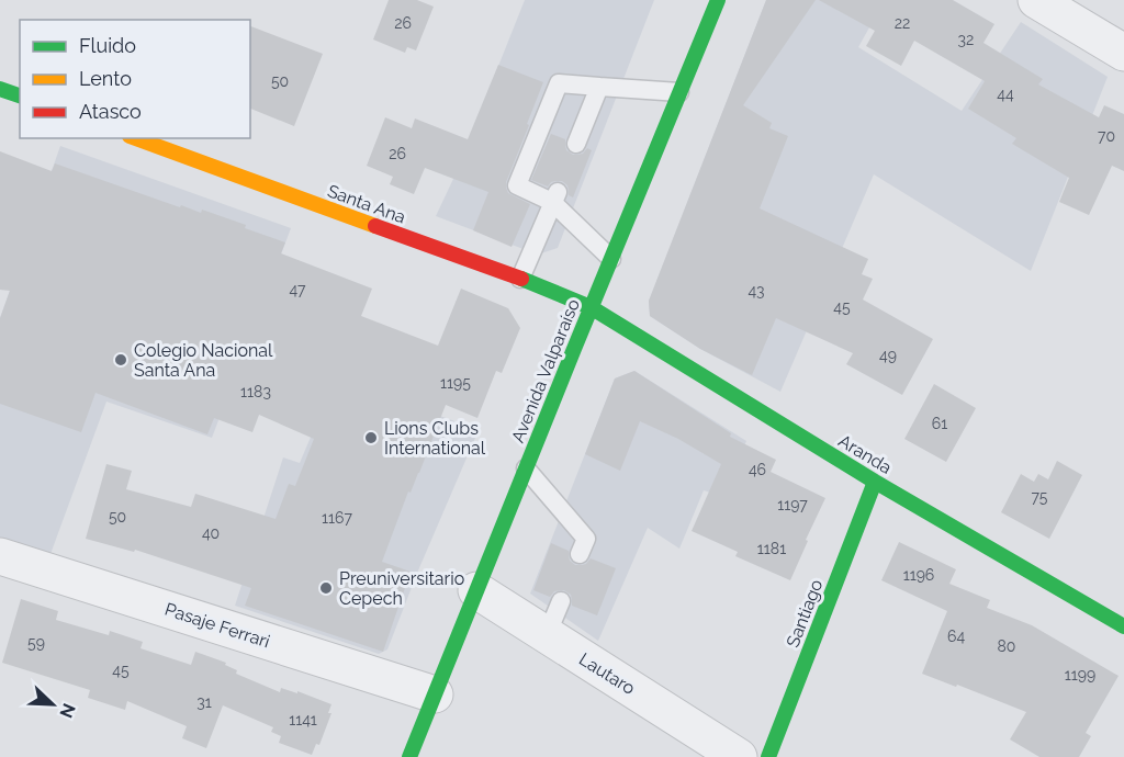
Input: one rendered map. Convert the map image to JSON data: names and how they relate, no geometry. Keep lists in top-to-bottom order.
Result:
{
  "streets": {
    "street": [
      "Santa Ana",
      "Avenida Valparaíso",
      "Aranda",
      "Santiago",
      "Pasaje Ferrari",
      "Lautaro"
    ]
  },
  "crossings": [
    ["Santa Ana", "Avenida Valparaíso"],
    ["Santa Ana", "Aranda"],
    ["Avenida Valparaíso", "Aranda"],
    ["Avenida Valparaíso", "Pasaje Ferrari"],
    ["Avenida Valparaíso", "Lautaro"],
    ["Aranda", "Santiago"]
  ],
  "places": ["Colegio Nacional Santa Ana", "Lions Clubs International", "Preuniversitario Cepech"],
  "house_numbers": [
    "26",
    "22",
    "32",
    "50",
    "44",
    "70",
    "26",
    "47",
    "43",
    "45",
    "49",
    "1195",
    "1183",
    "61",
    "46",
    "75",
    "1197",
    "50",
    "1167",
    "40",
    "1181",
    "1196",
    "64",
    "59",
    "80",
    "45",
    "1199",
    "31",
    "1141"
  ],
  "legend": ["Fluido", "Lento", "Atasco"],
  "north": "bottom right"
}
